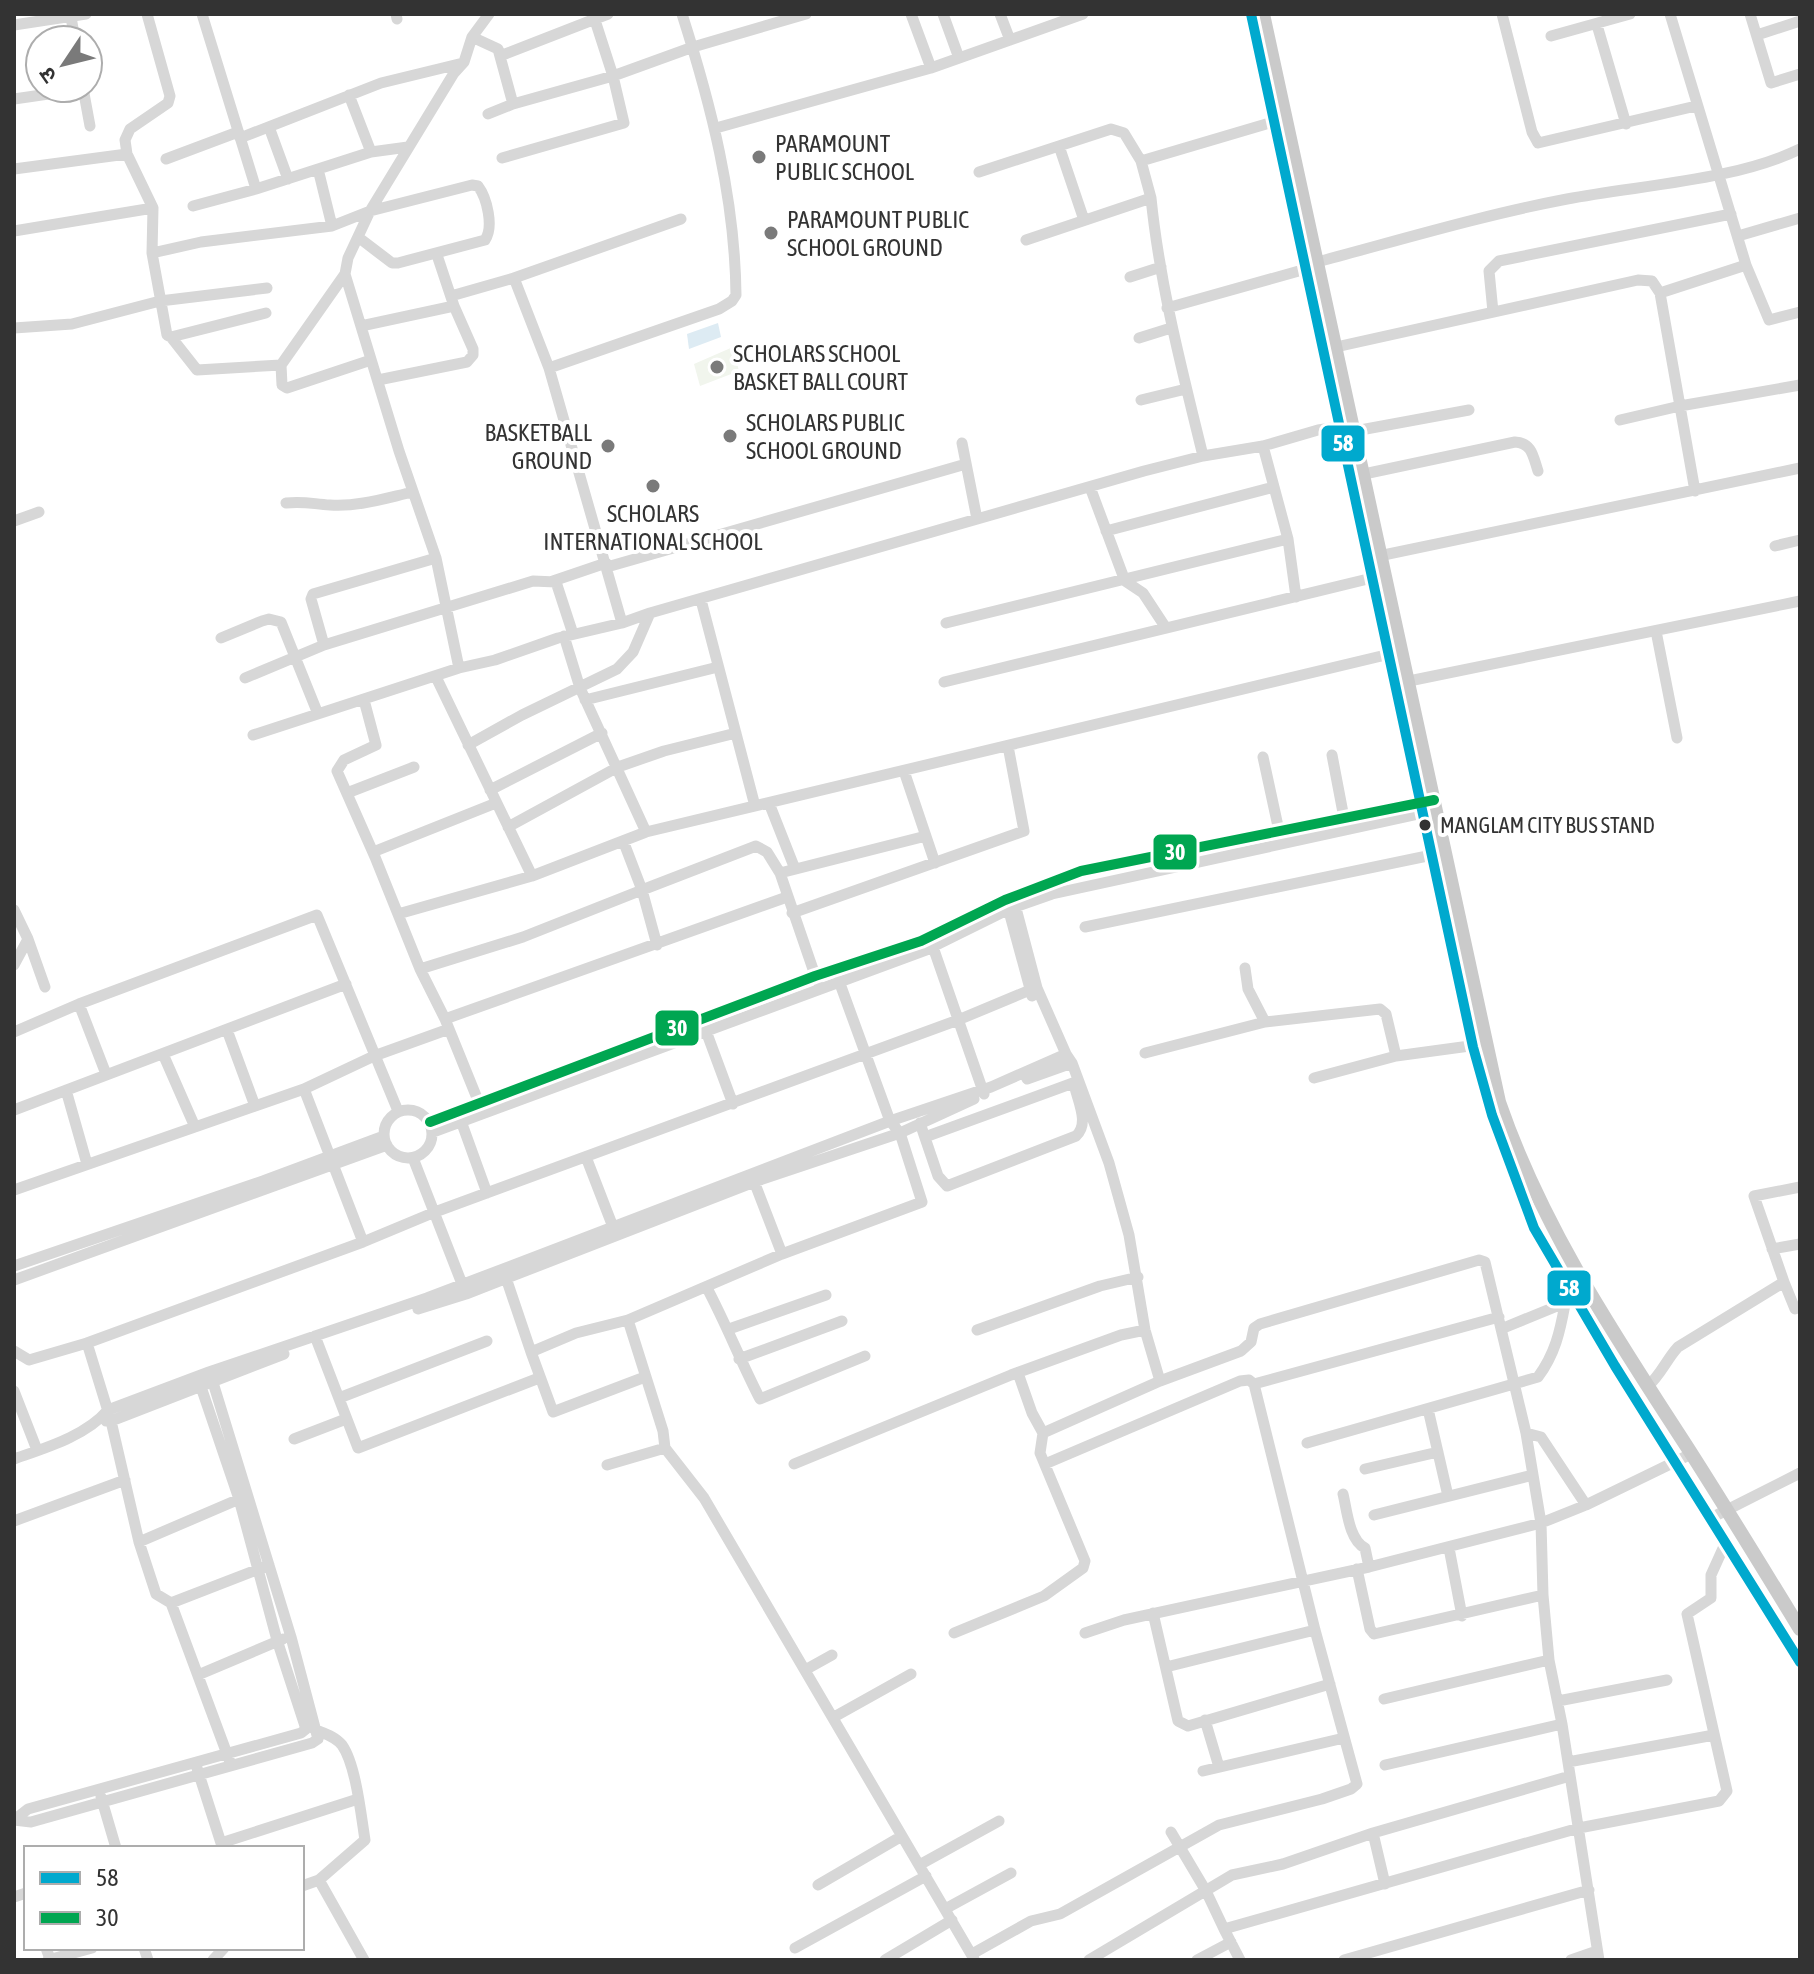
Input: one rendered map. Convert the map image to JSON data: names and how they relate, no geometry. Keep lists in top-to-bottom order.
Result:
{
  "places": [
    "PARAMOUNT PUBLIC SCHOOL",
    "PARAMOUNT PUBLIC SCHOOL GROUND",
    "SCHOLARS SCHOOL BASKET BALL COURT",
    "SCHOLARS PUBLIC SCHOOL GROUND",
    "BASKETBALL GROUND",
    "SCHOLARS INTERNATIONAL SCHOOL",
    "MANGLAM CITY BUS STAND"
  ],
  "lines": ["transit line 58", "transit line 30"],
  "legend": ["58", "30"],
  "north": "bottom left"
}
